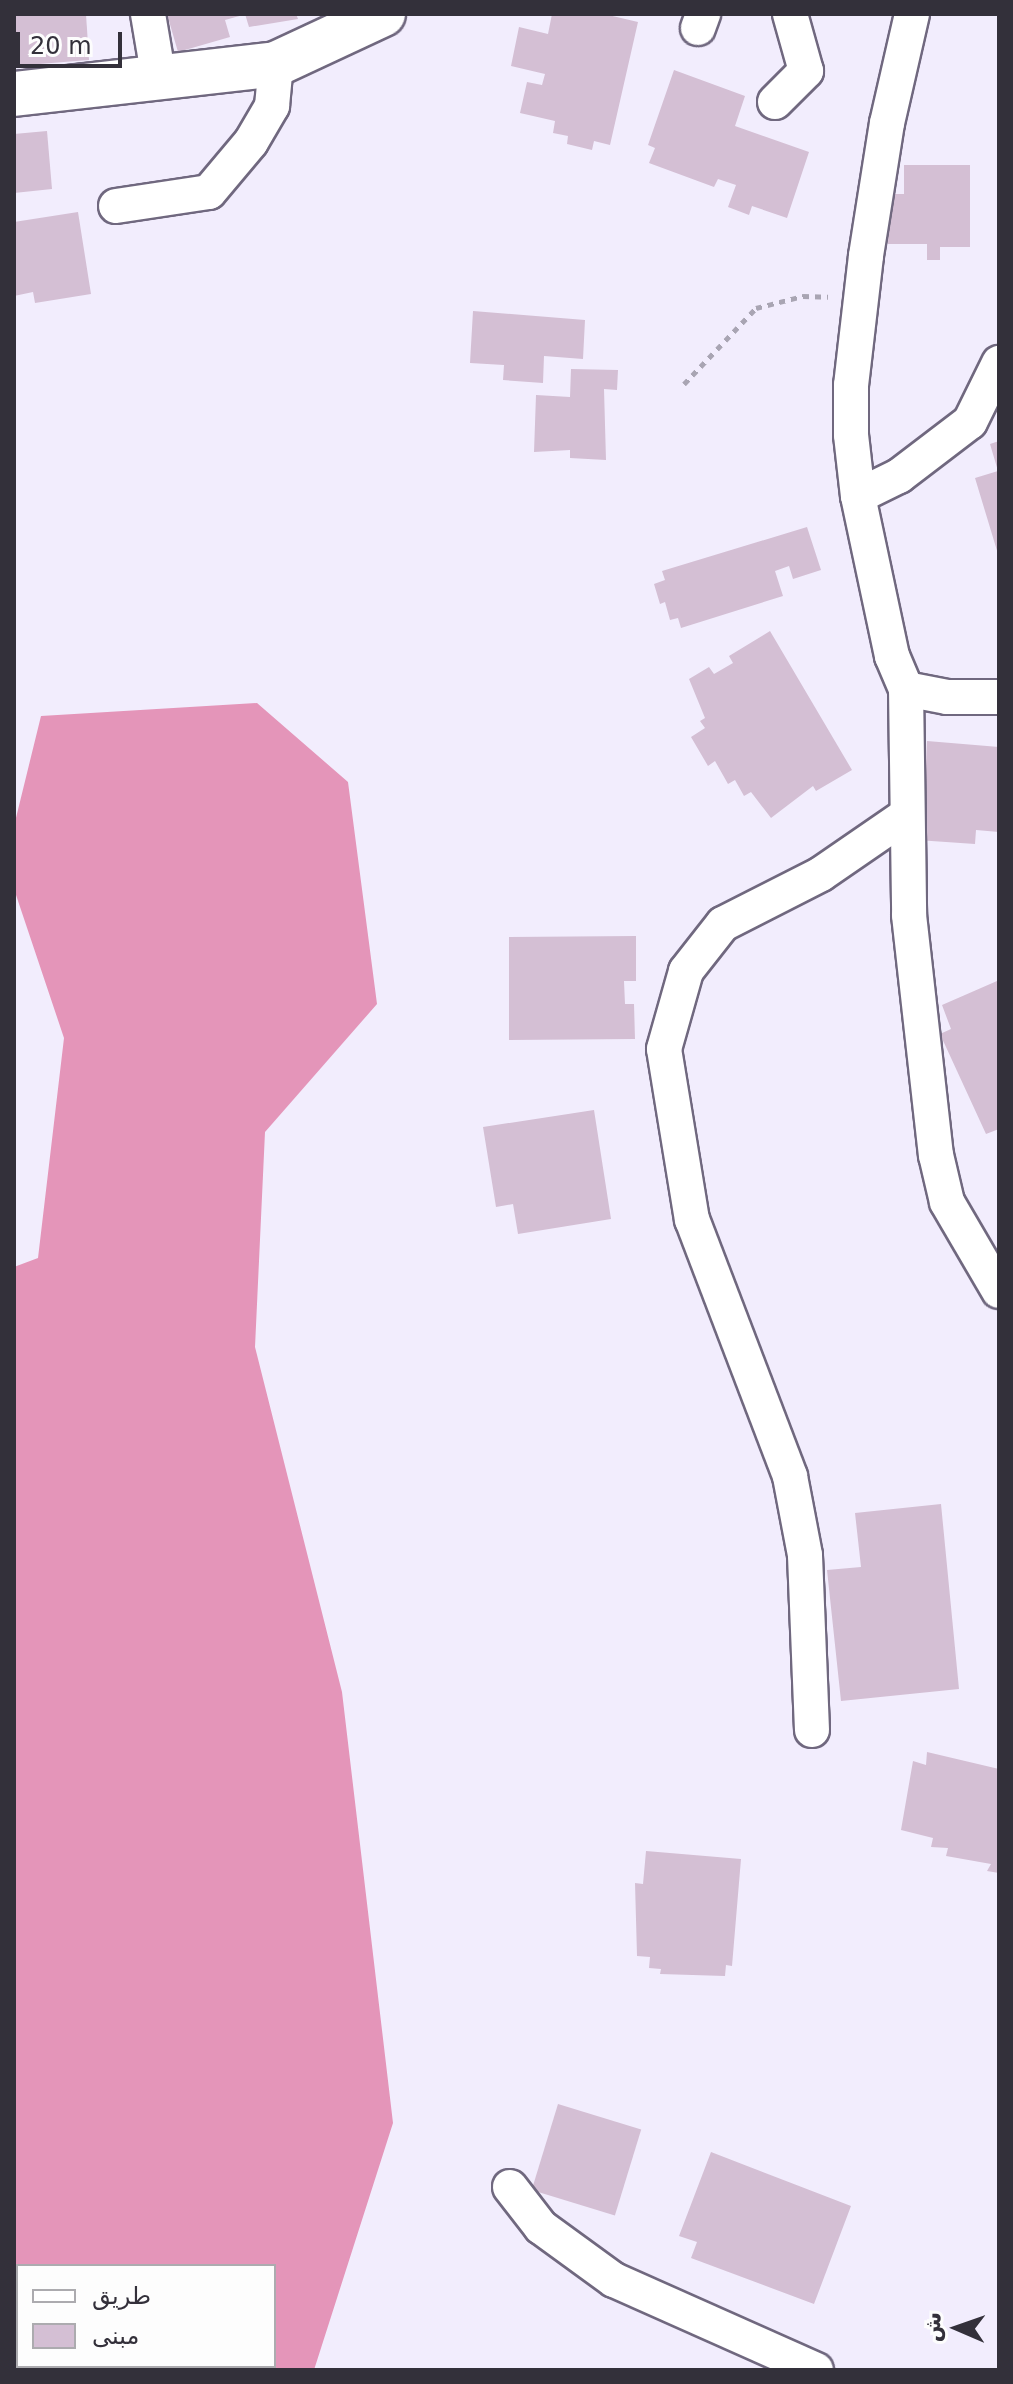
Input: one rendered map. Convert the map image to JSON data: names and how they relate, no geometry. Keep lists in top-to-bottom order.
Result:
{
  "legend": ["طريق", "مبنى"],
  "scale_bar": "20 m",
  "north": "left"
}
